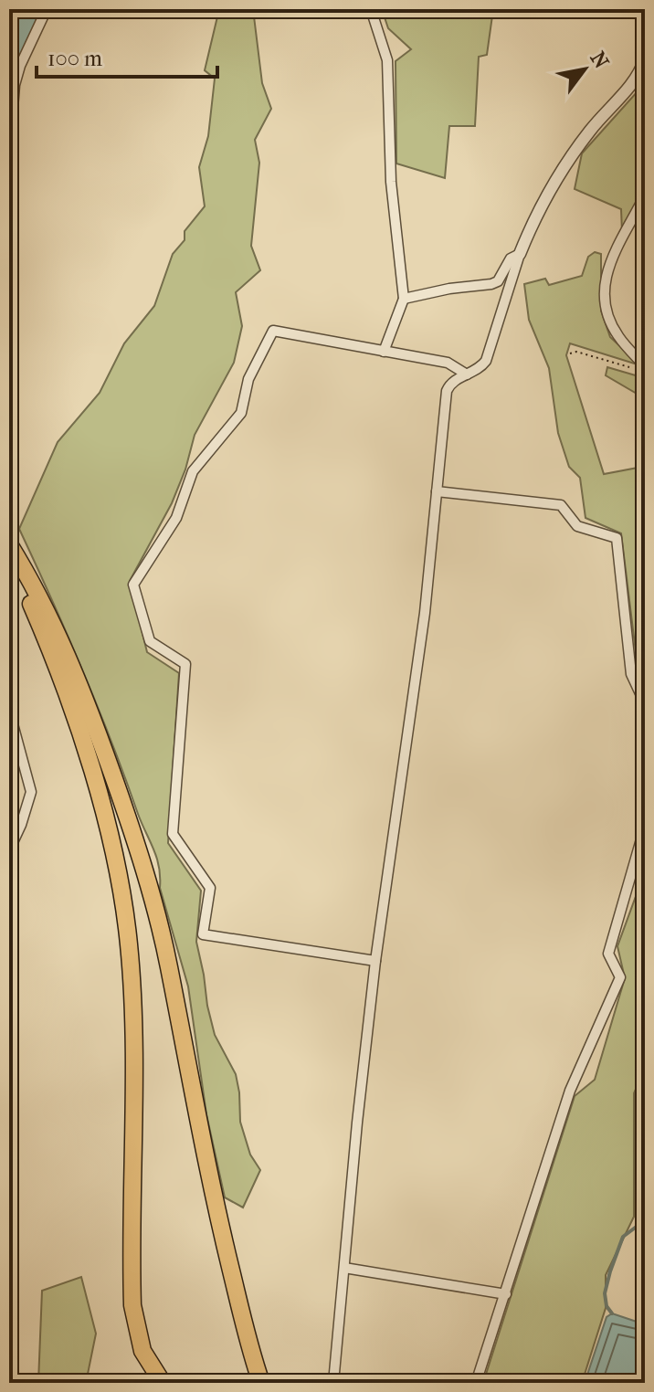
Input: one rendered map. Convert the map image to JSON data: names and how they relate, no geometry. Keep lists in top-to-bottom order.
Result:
{
  "scale_bar": "100 m",
  "north": "top right"
}
